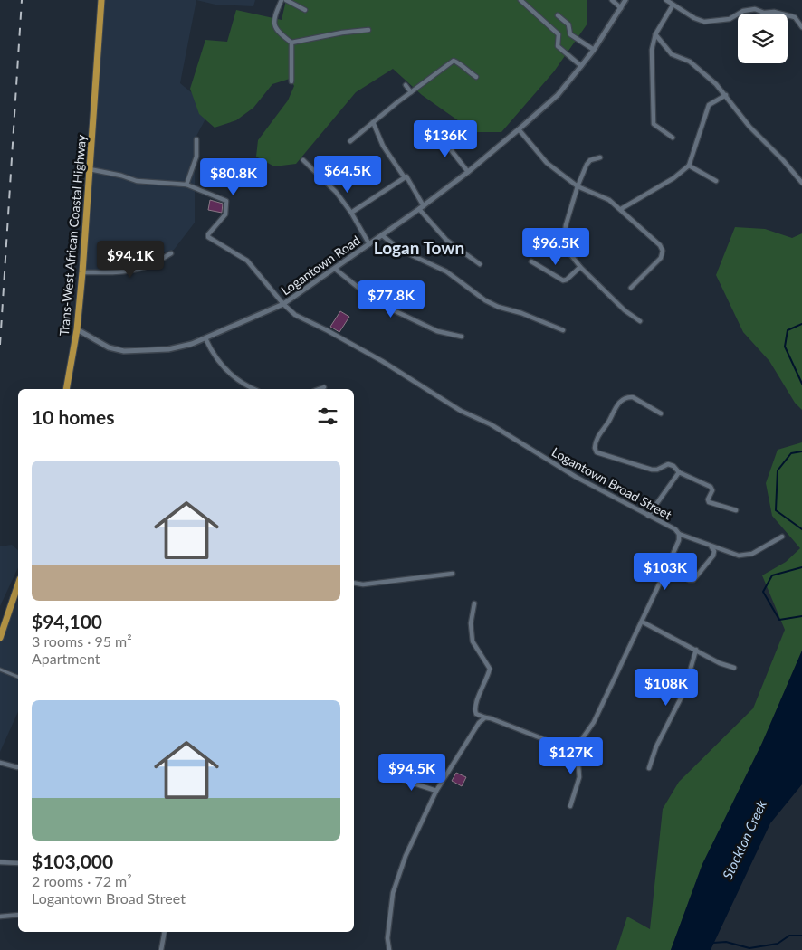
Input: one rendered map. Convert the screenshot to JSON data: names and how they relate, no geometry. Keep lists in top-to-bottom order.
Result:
{
  "streets": {
    "highway": ["Trans-West African Coastal Highway"],
    "street": ["Logantown Road", "Logantown Broad Street"]
  },
  "crossings": [
    ["Trans-West African Coastal Highway", "Logantown Road"],
    ["Logantown Road", "Logantown Broad Street"]
  ],
  "districts": ["Logan Town"],
  "water": ["Stockton Creek"],
  "page": {
    "price": [
      "$136K",
      "$64.5K",
      "$80.8K",
      "$96.5K",
      "$94.1K",
      "$77.8K",
      "$103K",
      "$108K",
      "$127K",
      "$94.5K"
    ],
    "heading": "10 homes",
    "list": [
      {
        "name": "$94,100",
        "note": "3 rooms · 95 m² · Apartment"
      },
      {
        "name": "$103,000",
        "note": "2 rooms · 72 m² · Logantown Broad Street"
      }
    ]
  }
}
